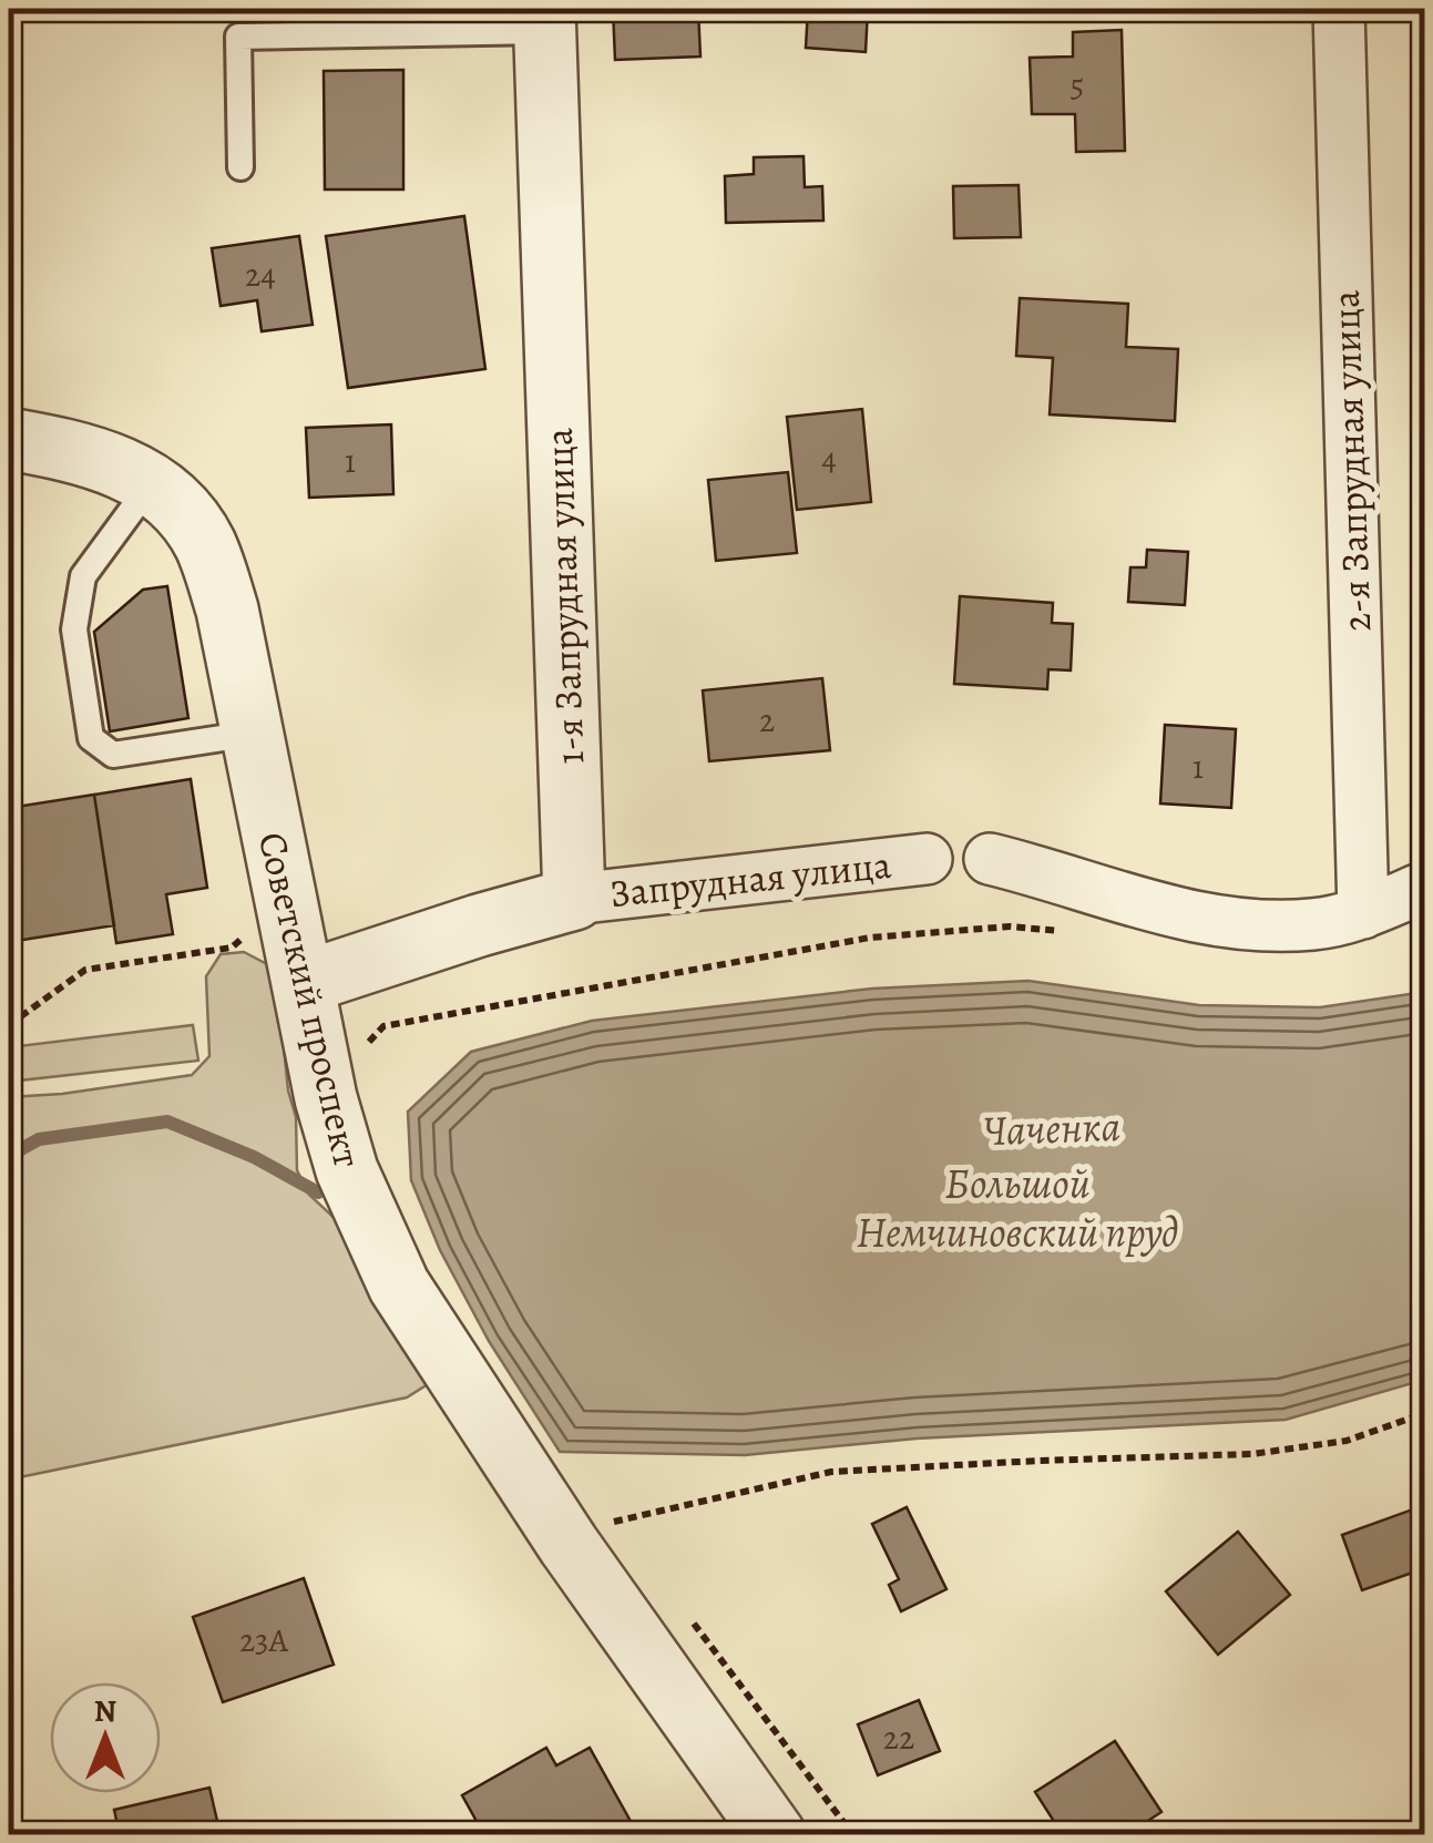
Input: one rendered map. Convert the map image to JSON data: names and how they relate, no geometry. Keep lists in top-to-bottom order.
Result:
{
  "streets": {
    "street": [
      "2-я Запрудная улица",
      "1-я Запрудная улица",
      "Запрудная улица",
      "Советский проспект"
    ]
  },
  "crossings": [
    ["1-я Запрудная улица", "Запрудная улица"]
  ],
  "water": ["Чаченка", "Большой Немчиновский пруд"],
  "house_numbers": [
    "5",
    "24",
    "4",
    "1",
    "2",
    "1",
    "23А",
    "22"
  ],
  "north": "top"
}
